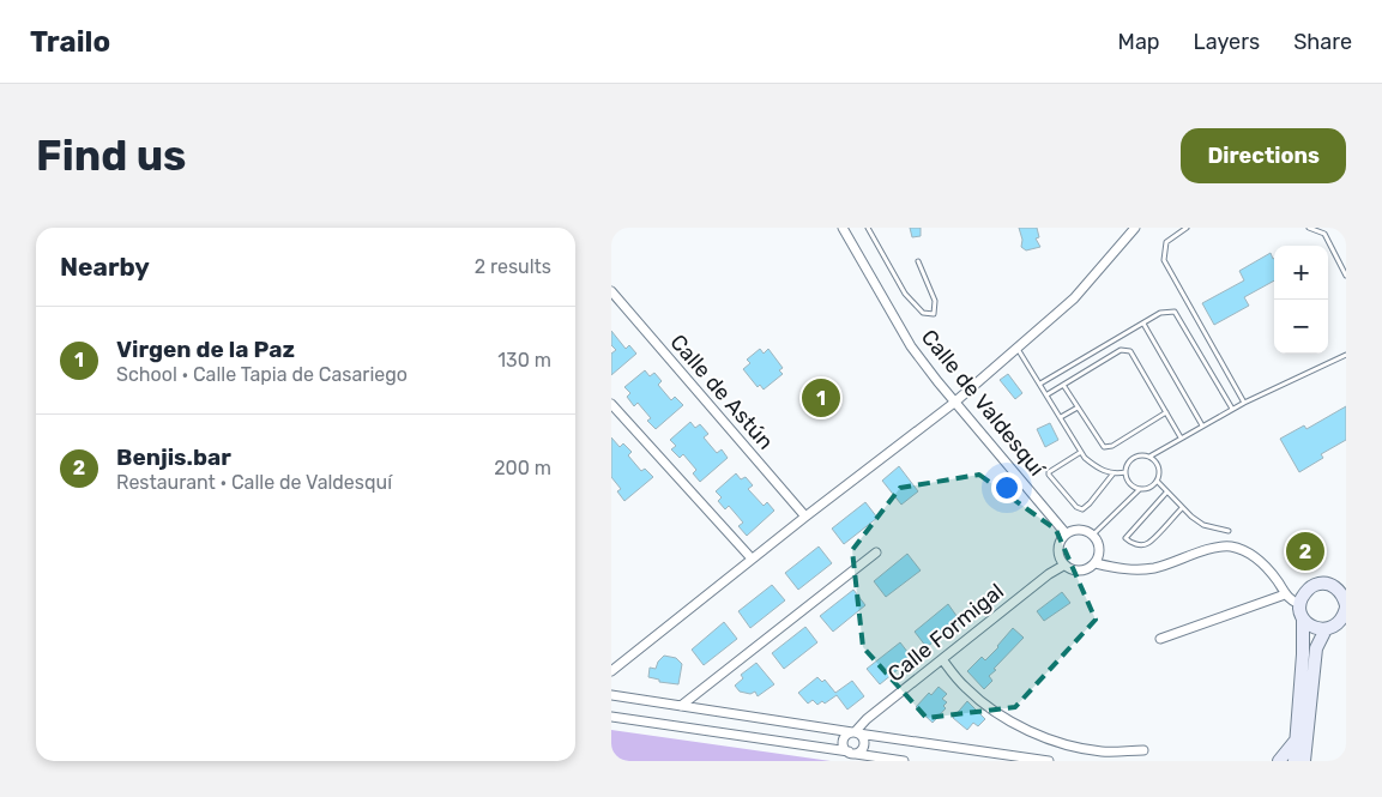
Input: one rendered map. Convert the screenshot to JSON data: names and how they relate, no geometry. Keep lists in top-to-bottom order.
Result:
{
  "streets": {
    "street": ["Calle de Astún", "Calle de Valdesquí", "Calle Formigal"]
  },
  "crossings": [
    ["Calle de Valdesquí", "Calle Formigal"]
  ],
  "page": {
    "header": "Trailo",
    "nav": ["Map", "Layers", "Share"],
    "buttons": "Directions",
    "title": "Find us",
    "heading": ["Nearby", "2 results"],
    "map_buttons": ["+", "−"],
    "list": [
      {
        "mark": "1",
        "name": "Virgen de la Paz",
        "note": "School · Calle Tapia de Casariego",
        "value": "130 m"
      },
      {
        "mark": "2",
        "name": "Benjis.bar",
        "note": "Restaurant · Calle de Valdesquí",
        "value": "200 m"
      }
    ],
    "pins": ["1", "2"]
  }
}
